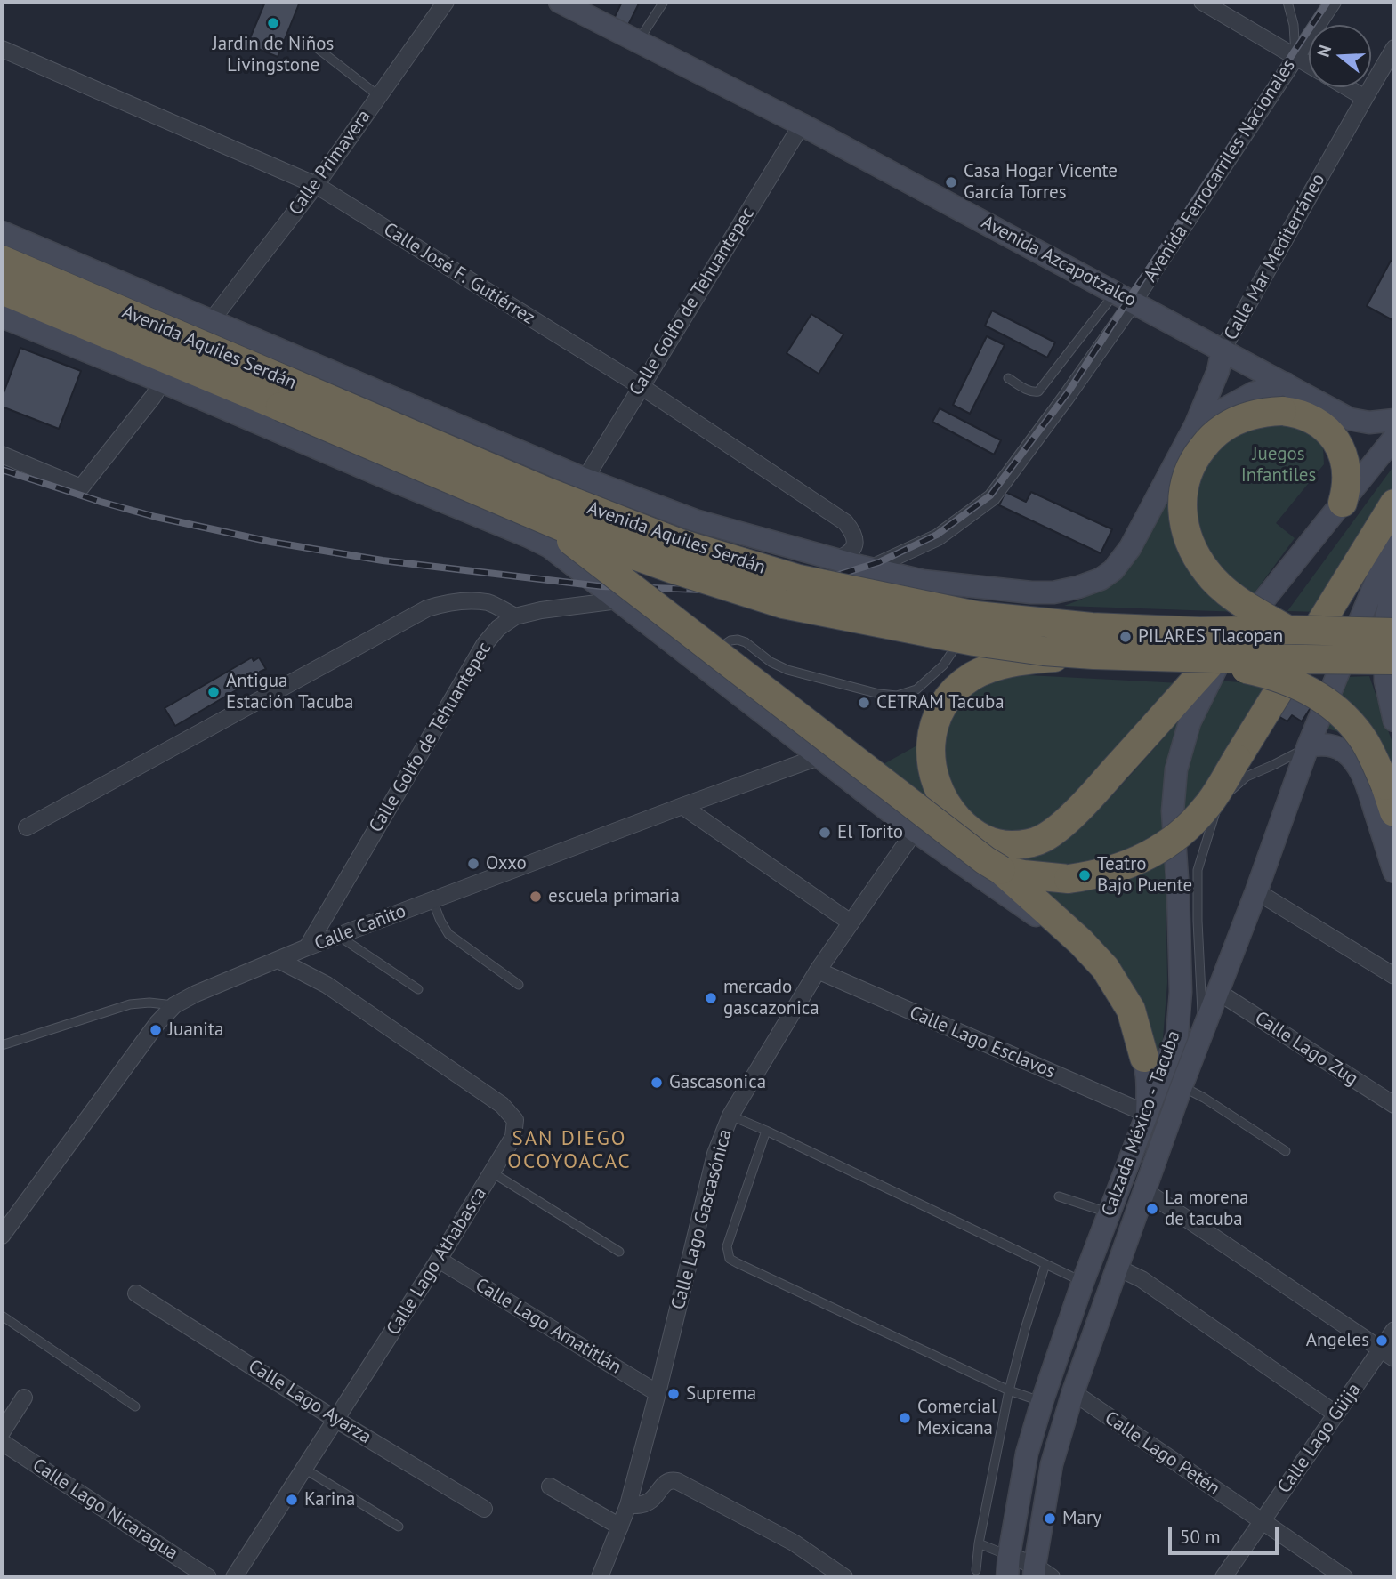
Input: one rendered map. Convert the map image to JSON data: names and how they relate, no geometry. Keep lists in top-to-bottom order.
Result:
{
  "streets": {
    "highway": ["Avenida Aquiles Serdán"],
    "street": [
      "Calle Primavera",
      "Avenida Ferrocarriles Nacionales",
      "Calle Mar Mediterráneo",
      "Avenida Azcapotzalco",
      "Calle José F. Gutiérrez",
      "Calle Golfo de Tehuantepec",
      "Calle Cañito",
      "Calle Lago Esclavos",
      "Calle Lago Zug",
      "Calzada México - Tacuba",
      "Calle Lago Gascasónica",
      "Calle Lago Athabasca",
      "Calle Lago Amatitlán",
      "Calle Lago Ayarza",
      "Calle Lago Güija",
      "Calle Lago Petén",
      "Calle Lago Nicaragua"
    ]
  },
  "crossings": [
    ["Calle Primavera", "Calle José F. Gutiérrez"],
    ["Calle Primavera", "Avenida Aquiles Serdán"],
    ["Avenida Ferrocarriles Nacionales", "Avenida Azcapotzalco"],
    ["Avenida Ferrocarriles Nacionales", "Avenida Aquiles Serdán"],
    ["Calle Mar Mediterráneo", "Avenida Azcapotzalco"],
    ["Calle Mar Mediterráneo", "Avenida Aquiles Serdán"],
    ["Avenida Azcapotzalco", "Calle Golfo de Tehuantepec"],
    ["Calle José F. Gutiérrez", "Calle Golfo de Tehuantepec"],
    ["Calle José F. Gutiérrez", "Avenida Aquiles Serdán"],
    ["Calle Golfo de Tehuantepec", "Avenida Aquiles Serdán"],
    ["Calle Golfo de Tehuantepec", "Calle Cañito"],
    ["Calle Cañito", "Calle Lago Athabasca"],
    ["Calle Lago Esclavos", "Calzada México - Tacuba"],
    ["Calle Lago Esclavos", "Calle Lago Gascasónica"],
    ["Calle Lago Zug", "Calzada México - Tacuba"],
    ["Calzada México - Tacuba", "Calle Lago Petén"],
    ["Calle Lago Gascasónica", "Calle Lago Amatitlán"],
    ["Calle Lago Athabasca", "Calle Lago Amatitlán"],
    ["Calle Lago Athabasca", "Calle Lago Ayarza"],
    ["Calle Lago Güija", "Calle Lago Petén"]
  ],
  "districts": ["SAN DIEGO OCOYOACAC"],
  "parks": ["Juegos Infantiles"],
  "places": [
    "Jardin de Niños Livingstone",
    "Casa Hogar Vicente García Torres",
    "PILARES Tlacopan",
    "Antigua Estación Tacuba",
    "CETRAM Tacuba",
    "El Torito",
    "Oxxo",
    "Teatro Bajo Puente",
    "escuela primaria",
    "mercado gascazonica",
    "Juanita",
    "Gascasonica",
    "La morena de tacuba",
    "Angeles",
    "Suprema",
    "Comercial Mexicana",
    "Karina",
    "Mary"
  ],
  "scale_bar": "50 m",
  "north": "left"
}
